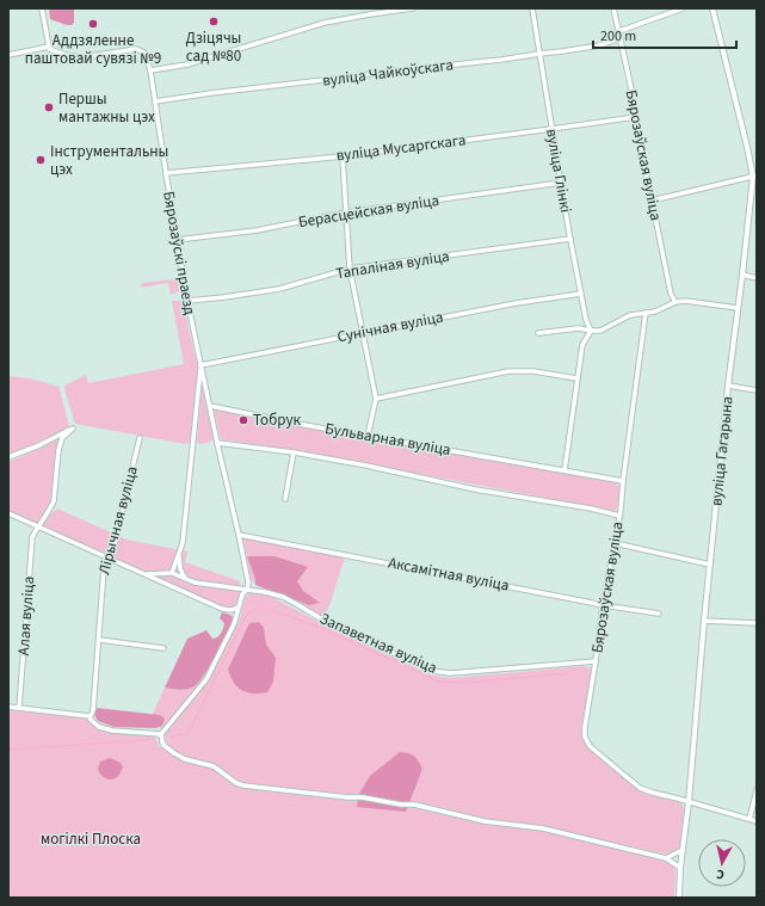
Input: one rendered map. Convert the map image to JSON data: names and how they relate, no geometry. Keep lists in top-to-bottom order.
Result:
{
  "streets": {
    "street": [
      "вуліца Чайкоўскага",
      "вуліца Мусаргскага",
      "Бярозаўская вуліца",
      "вуліца Глінкі",
      "Берасцейская вуліца",
      "Бярозаўскі праезд",
      "Тапаліная вуліца",
      "Сунічная вуліца",
      "Бульварная вуліца",
      "вуліца Гагарына",
      "Лірычная вуліца",
      "Аксамітная вуліца",
      "Алая вуліца",
      "Запаветная вуліца"
    ]
  },
  "crossings": [
    ["вуліца Чайкоўскага", "Бярозаўская вуліца"],
    ["вуліца Чайкоўскага", "вуліца Глінкі"],
    ["вуліца Чайкоўскага", "Бярозаўскі праезд"],
    ["вуліца Мусаргскага", "Бярозаўская вуліца"],
    ["вуліца Мусаргскага", "вуліца Глінкі"],
    ["вуліца Мусаргскага", "Бярозаўскі праезд"],
    ["Бярозаўская вуліца", "Бульварная вуліца"],
    ["Бярозаўская вуліца", "вуліца Гагарына"],
    ["Бярозаўская вуліца", "Аксамітная вуліца"],
    ["Бярозаўская вуліца", "Запаветная вуліца"],
    ["вуліца Глінкі", "Берасцейская вуліца"],
    ["вуліца Глінкі", "Тапаліная вуліца"],
    ["вуліца Глінкі", "Сунічная вуліца"],
    ["Берасцейская вуліца", "Бярозаўскі праезд"],
    ["Бярозаўскі праезд", "Тапаліная вуліца"],
    ["Бярозаўскі праезд", "Сунічная вуліца"],
    ["Бярозаўскі праезд", "Бульварная вуліца"]
  ],
  "parks": ["могілкі Плоска"],
  "places": [
    "Дзіцячы сад №80",
    "Аддзяленне паштовай сувязі №9",
    "Першы мантажны цэх",
    "Інструментальны цэх",
    "Тобрук"
  ],
  "scale_bar": "200 m",
  "north": "bottom"
}
